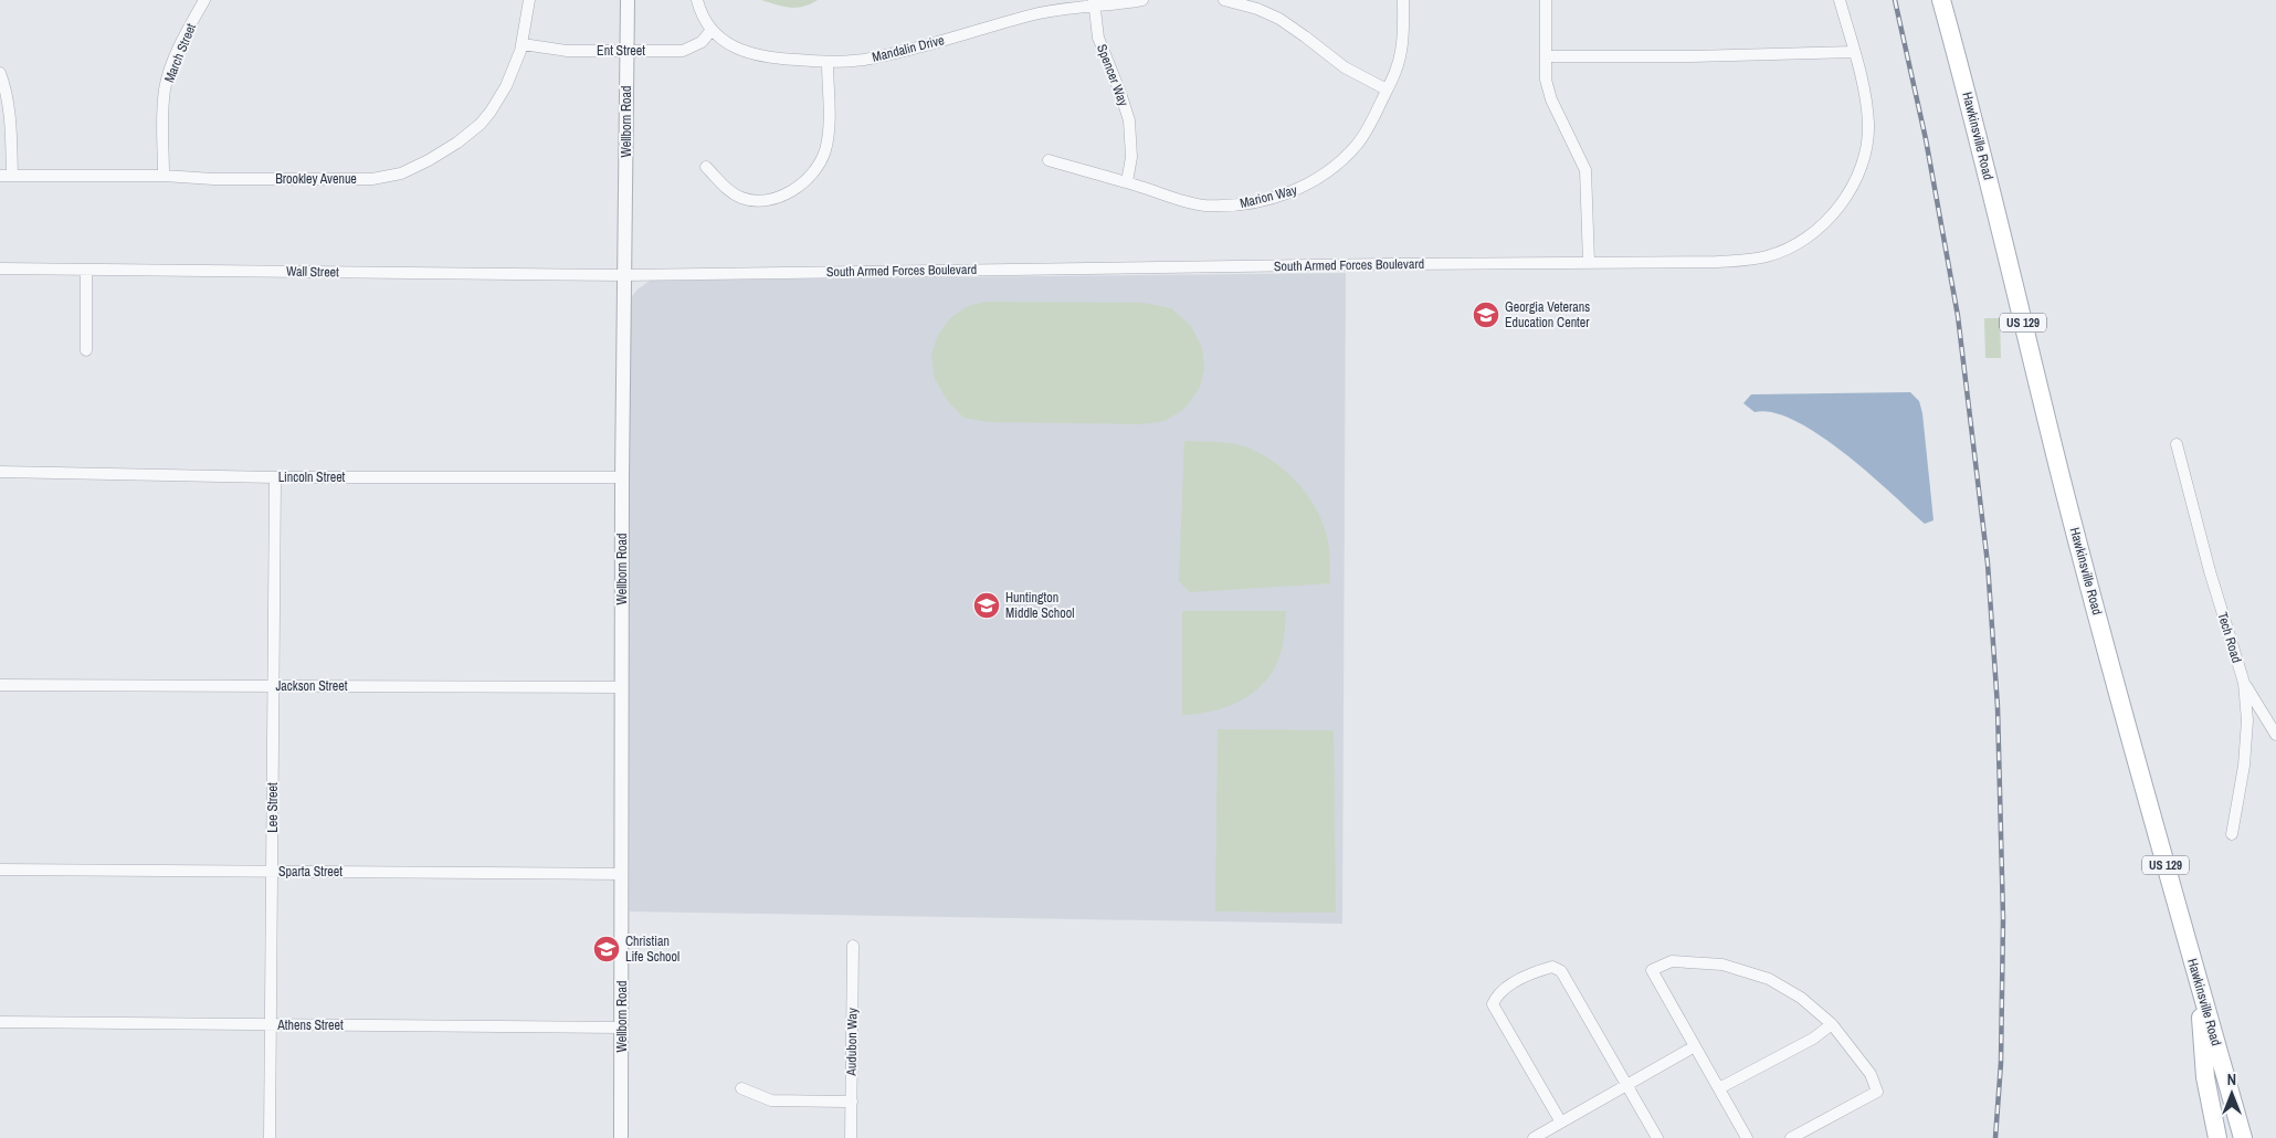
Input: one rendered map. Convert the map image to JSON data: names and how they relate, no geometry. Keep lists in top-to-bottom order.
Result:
{
  "streets": {
    "main road": ["Hawkinsville Road", "US 129"],
    "street": [
      "Mandalin Drive",
      "Ent Street",
      "March Street",
      "Spencer Way",
      "Wellborn Road",
      "Brookley Avenue",
      "Marion Way",
      "South Armed Forces Boulevard",
      "Wall Street",
      "Lincoln Street",
      "Tech Road",
      "Jackson Street",
      "Lee Street",
      "Sparta Street",
      "Athens Street",
      "Audubon Way"
    ]
  },
  "crossings": [
    ["Mandalin Drive", "Ent Street"],
    ["Mandalin Drive", "Spencer Way"],
    ["Ent Street", "Wellborn Road"],
    ["Ent Street", "Brookley Avenue"],
    ["March Street", "Brookley Avenue"],
    ["Spencer Way", "Marion Way"],
    ["Wellborn Road", "South Armed Forces Boulevard"],
    ["Wellborn Road", "Wall Street"],
    ["Wellborn Road", "Lincoln Street"],
    ["Wellborn Road", "Jackson Street"],
    ["Wellborn Road", "Sparta Street"],
    ["Wellborn Road", "Athens Street"],
    ["South Armed Forces Boulevard", "Wall Street"],
    ["Lincoln Street", "Lee Street"],
    ["Jackson Street", "Lee Street"],
    ["Lee Street", "Sparta Street"],
    ["Lee Street", "Athens Street"]
  ],
  "places": {
    "school or university": ["Georgia Veterans Education Center", "Huntington Middle School", "Christian Life School"]
  },
  "north": "top"
}
